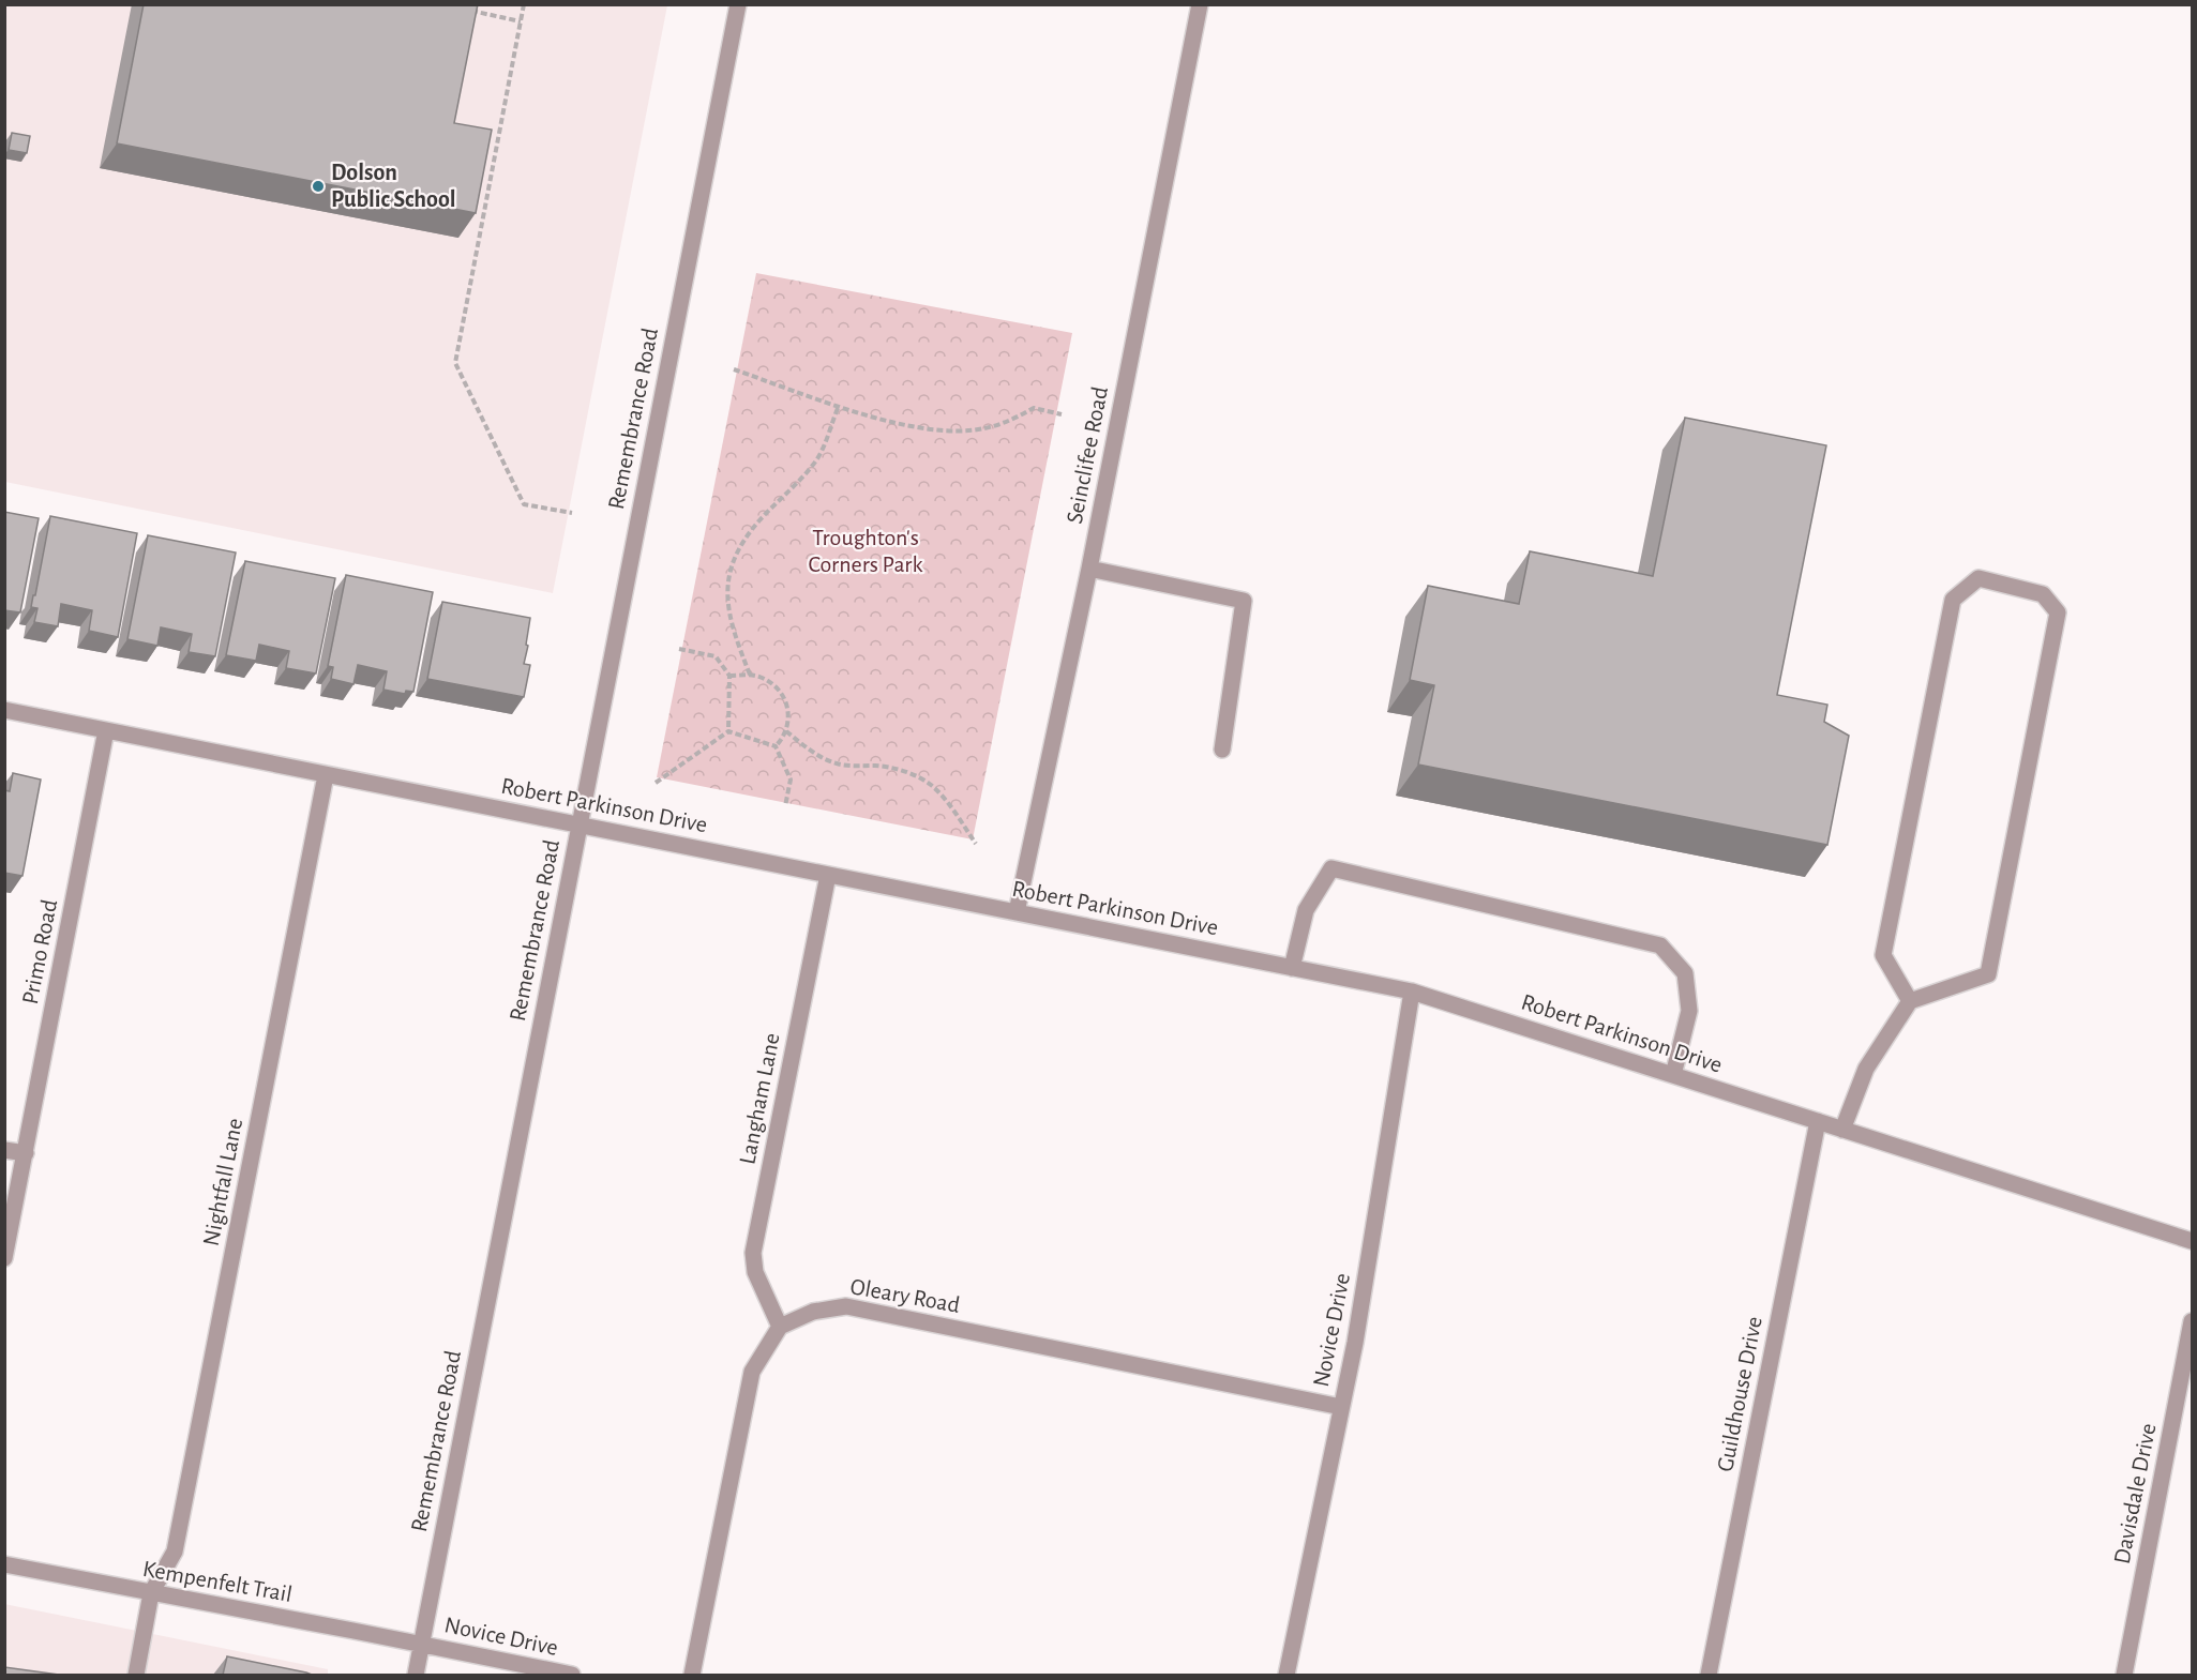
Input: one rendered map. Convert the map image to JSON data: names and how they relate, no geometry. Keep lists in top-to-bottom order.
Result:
{
  "streets": {
    "street": [
      "Remembrance Road",
      "Seinclifee Road",
      "Robert Parkinson Drive",
      "Primo Road",
      "Langham Lane",
      "Nightfall Lane",
      "Oleary Road",
      "Novice Drive",
      "Guildhouse Drive",
      "Davisdale Drive",
      "Kempenfelt Trail"
    ]
  },
  "crossings": [
    ["Remembrance Road", "Robert Parkinson Drive"],
    ["Remembrance Road", "Novice Drive"],
    ["Remembrance Road", "Kempenfelt Trail"],
    ["Seinclifee Road", "Robert Parkinson Drive"],
    ["Robert Parkinson Drive", "Primo Road"],
    ["Robert Parkinson Drive", "Langham Lane"],
    ["Robert Parkinson Drive", "Nightfall Lane"],
    ["Robert Parkinson Drive", "Novice Drive"],
    ["Robert Parkinson Drive", "Guildhouse Drive"],
    ["Langham Lane", "Oleary Road"],
    ["Nightfall Lane", "Kempenfelt Trail"],
    ["Oleary Road", "Novice Drive"],
    ["Novice Drive", "Kempenfelt Trail"]
  ],
  "parks": ["Troughton's Corners Park"],
  "places": ["Dolson Public School"]
}
